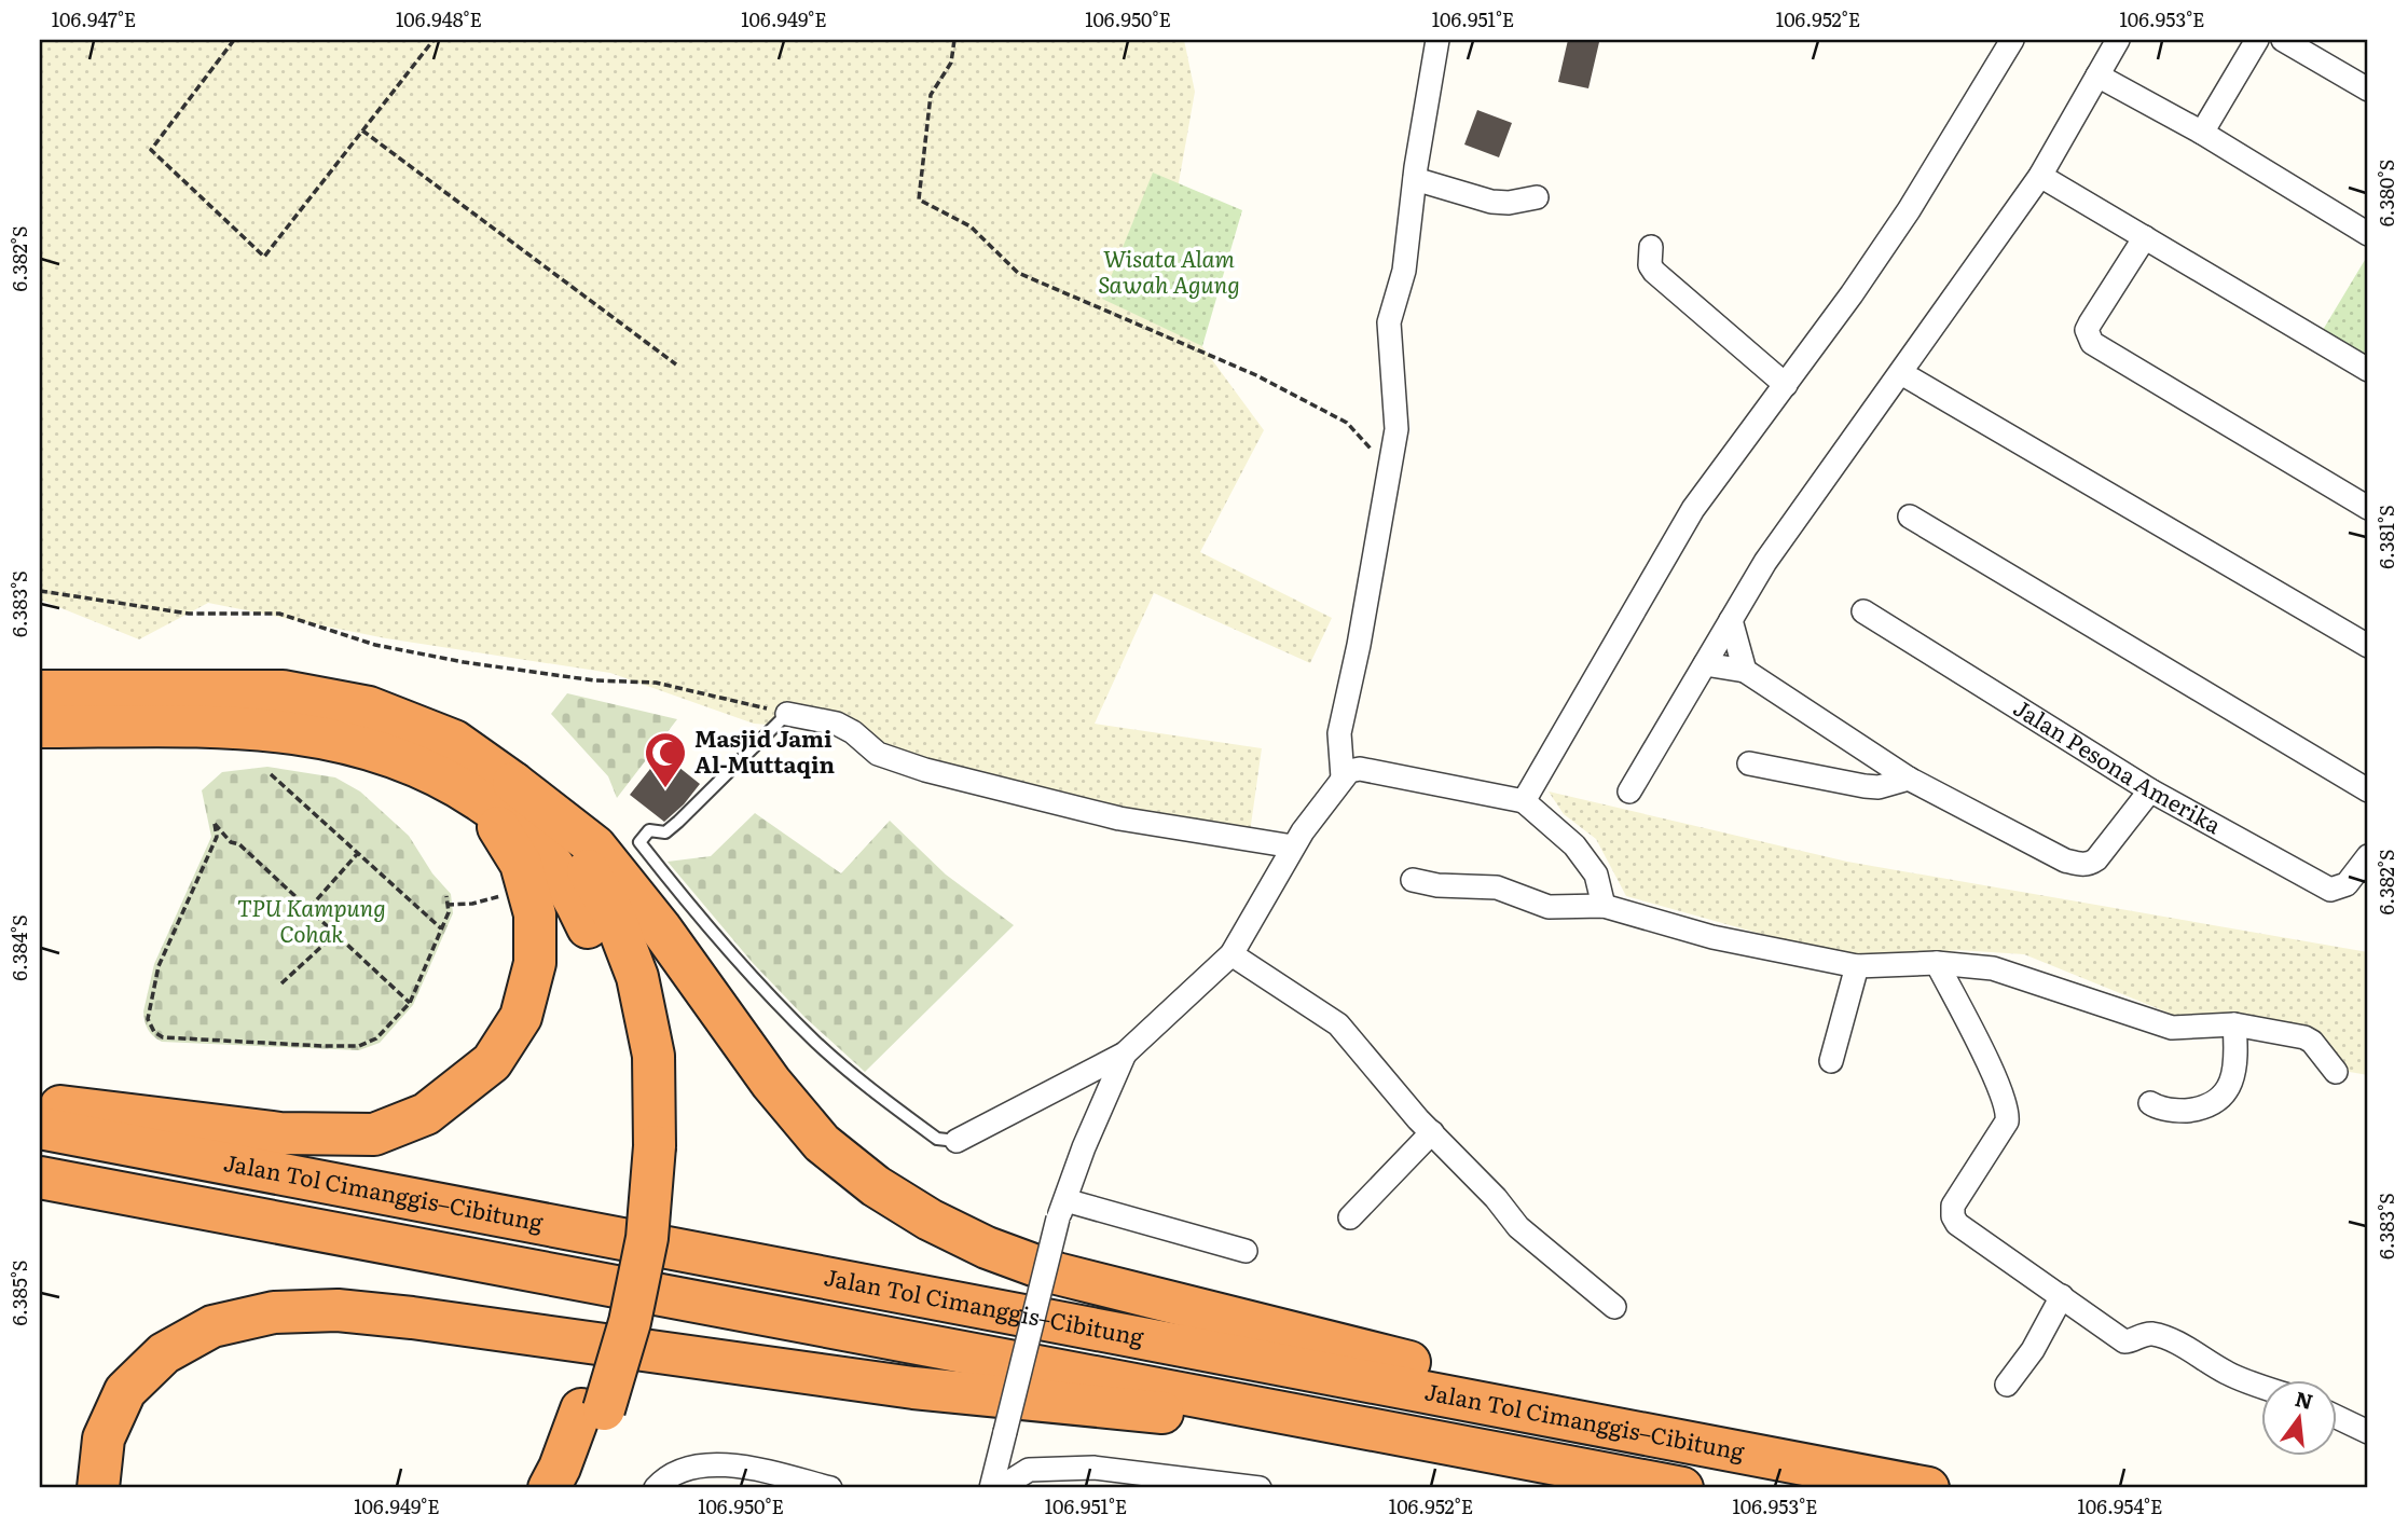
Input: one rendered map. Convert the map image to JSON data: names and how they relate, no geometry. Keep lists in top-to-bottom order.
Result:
{
  "streets": {
    "highway": ["Jalan Tol Cimanggis–Cibitung"],
    "street": ["Jalan Pesona Amerika"]
  },
  "parks": ["Wisata Alam Sawah Agung", "TPU Kampung Cohak"],
  "places": {
    "mosque": ["Masjid Jami Al-Muttaqin"]
  },
  "north": "top",
  "coordinates": [
    "106.947°E",
    "106.948°E",
    "106.949°E",
    "106.950°E",
    "106.951°E",
    "106.952°E",
    "106.953°E",
    "6.380°S",
    "6.382°S",
    "6.381°S",
    "6.383°S",
    "6.384°S",
    "6.385°S",
    "106.954°E"
  ]
}
